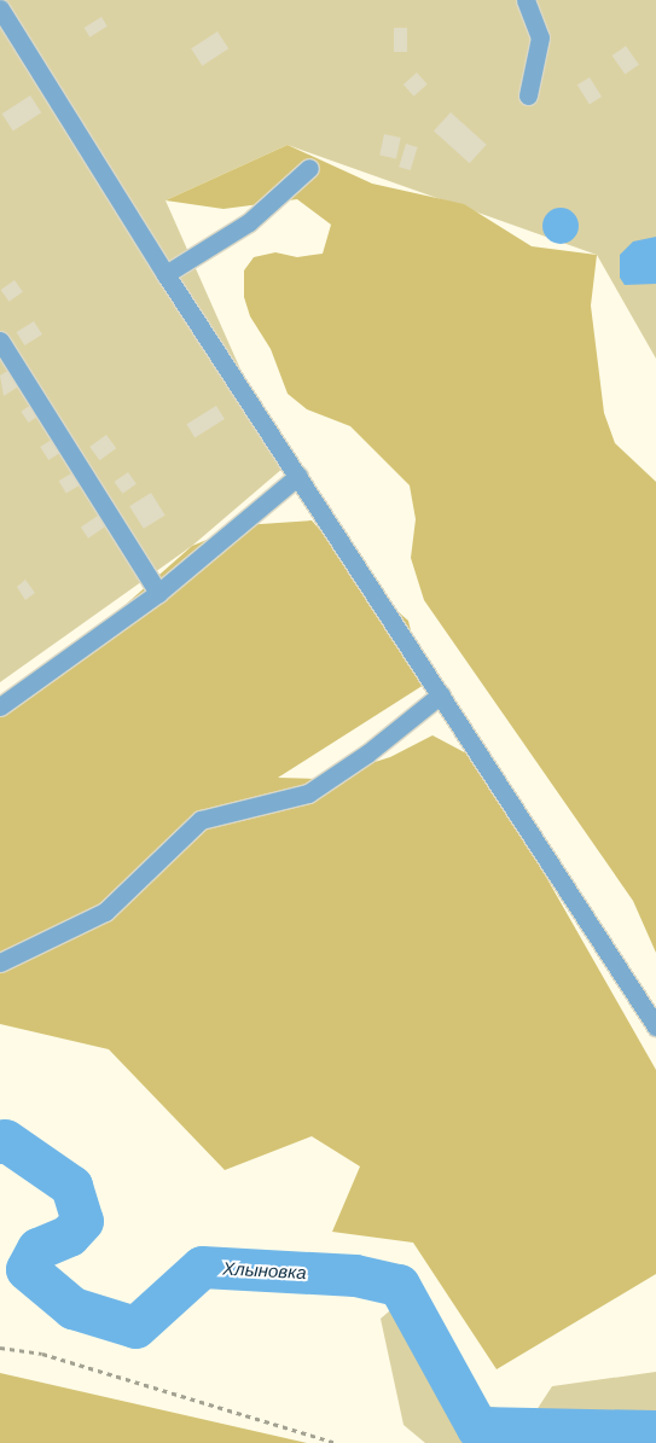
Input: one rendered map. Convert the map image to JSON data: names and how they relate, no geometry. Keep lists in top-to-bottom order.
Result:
{
  "water": ["Хлыновка"]
}
